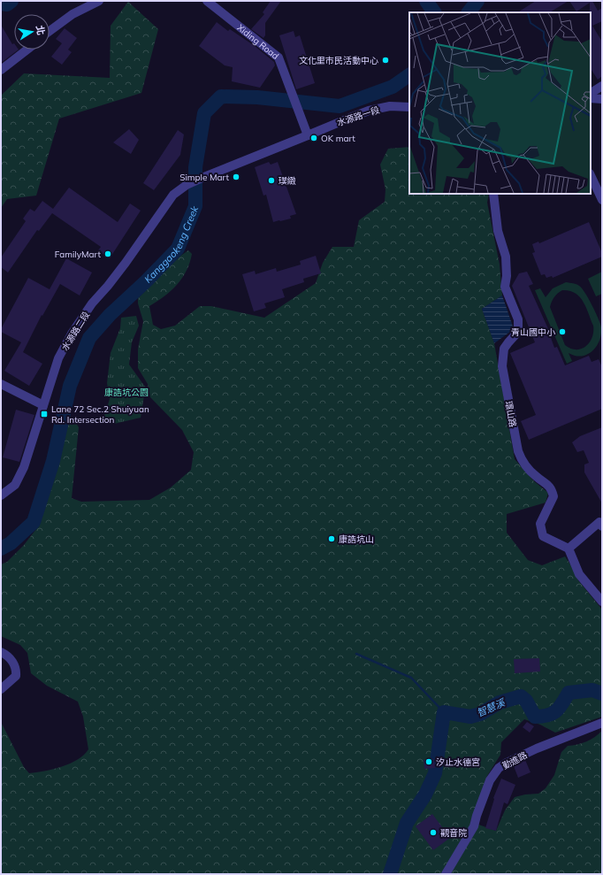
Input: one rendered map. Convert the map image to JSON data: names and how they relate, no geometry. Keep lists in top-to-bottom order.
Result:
{
  "streets": {
    "street": [
      "Xiding Road",
      "水源路一段",
      "水源路二段",
      "環山路",
      "勤進路"
    ]
  },
  "crossings": [
    ["Xiding Road", "水源路一段"],
    ["Xiding Road", "水源路二段"],
    ["水源路一段", "水源路二段"]
  ],
  "water": ["Kanggaokeng Creek", "智慧溪"],
  "parks": ["康誥坑公園"],
  "places": {
    "other": [
      "文化里市民活動中心",
      "OK mart",
      "Simple Mart",
      "璞緻",
      "FamilyMart",
      "青山國中小",
      "康誥坑山",
      "汐止水德宮",
      "觀音院"
    ],
    "transit": ["Lane 72 Sec.2 Shuiyuan Rd. Intersection"]
  },
  "north": "right"
}
